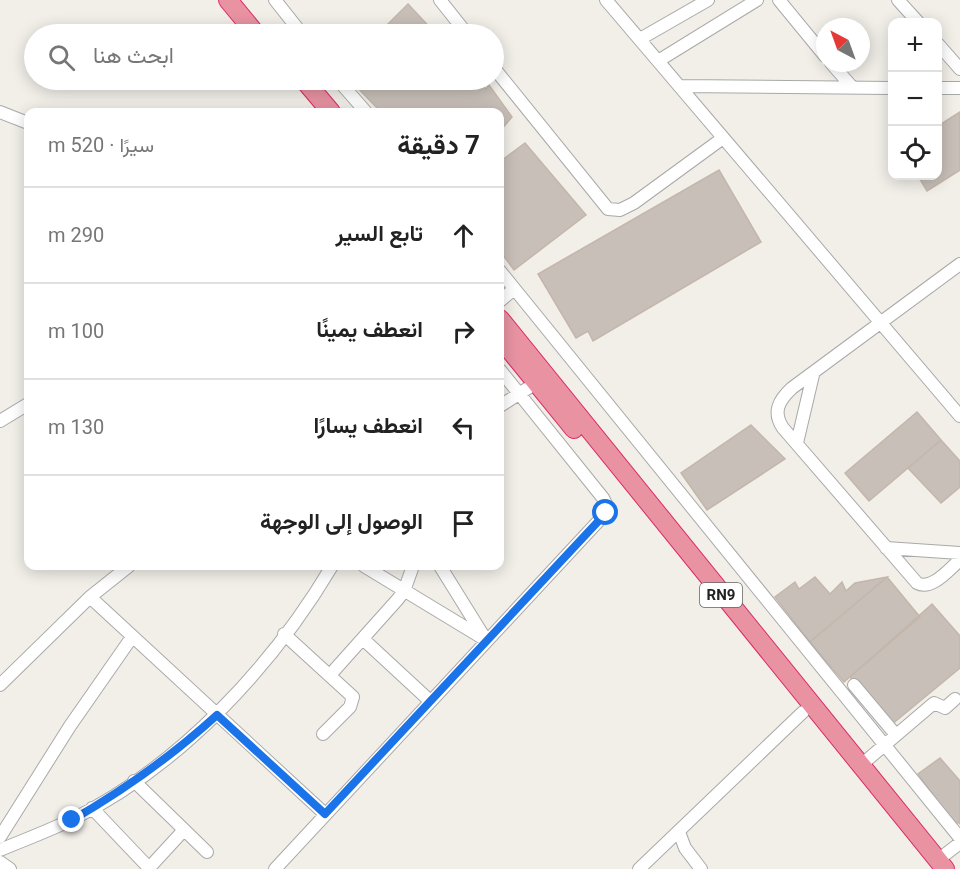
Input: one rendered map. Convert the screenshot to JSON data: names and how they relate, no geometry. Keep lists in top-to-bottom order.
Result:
{
  "streets": {
    "highway": ["RN9"]
  },
  "north": "top left",
  "page": {
    "map_buttons": ["+", "−"],
    "search": "ابحث هنا",
    "heading": ["7 دقيقة", "سيرًا · 520 m"],
    "list": [
      ["تابع السير", "290 m"],
      ["انعطف يمينًا", "100 m"],
      ["انعطف يسارًا", "130 m"],
      "الوصول إلى الوجهة"
    ]
  }
}
